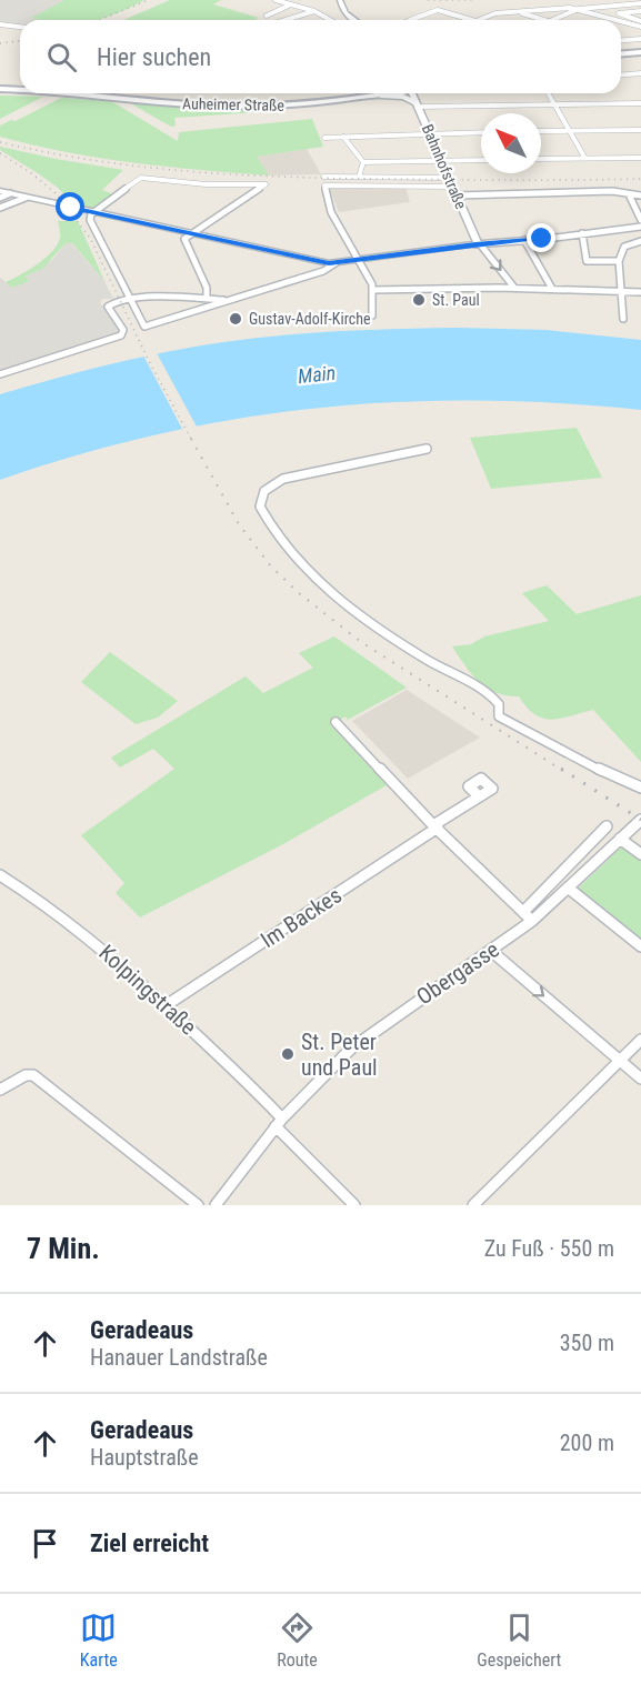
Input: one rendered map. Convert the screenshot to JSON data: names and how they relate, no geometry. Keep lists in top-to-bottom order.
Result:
{
  "streets": {
    "main road": ["Auheimer Straße"],
    "street": [
      "Bahnhofstraße",
      "Im Backes",
      "Obergasse",
      "Kolpingstraße"
    ]
  },
  "crossings": [
    ["Im Backes", "Kolpingstraße"],
    ["Obergasse", "Kolpingstraße"]
  ],
  "water": ["Main"],
  "places": ["St. Paul", "Gustav-Adolf-Kirche", "St. Peter und Paul"],
  "north": "top left",
  "page": {
    "search": "Hier suchen",
    "heading": ["7 Min.", "Zu Fuß · 550 m"],
    "list": [
      ["Geradeaus", "Hanauer Landstraße", "350 m"],
      ["Geradeaus", "Hauptstraße", "200 m"],
      "Ziel erreicht"
    ],
    "nav": ["Karte", "Route", "Gespeichert"]
  }
}
